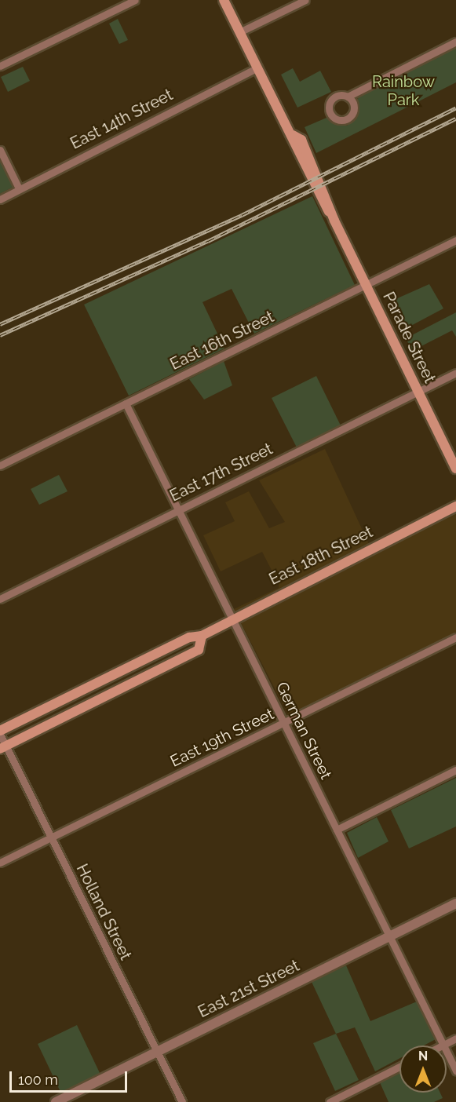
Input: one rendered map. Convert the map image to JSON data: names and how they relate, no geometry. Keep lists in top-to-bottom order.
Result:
{
  "streets": {
    "main road": ["Parade Street", "East 18th Street"],
    "street": [
      "East 14th Street",
      "East 16th Street",
      "East 17th Street",
      "German Street",
      "East 19th Street",
      "Holland Street",
      "East 21st Street"
    ]
  },
  "crossings": [
    ["East 14th Street", "Parade Street"],
    ["Parade Street", "East 16th Street"],
    ["Parade Street", "East 17th Street"],
    ["East 16th Street", "German Street"],
    ["East 17th Street", "German Street"],
    ["East 18th Street", "German Street"],
    ["East 18th Street", "Holland Street"],
    ["German Street", "East 19th Street"],
    ["German Street", "East 21st Street"],
    ["East 19th Street", "Holland Street"],
    ["Holland Street", "East 21st Street"]
  ],
  "parks": ["Rainbow Park"],
  "scale_bar": "100 m",
  "north": "top"
}
